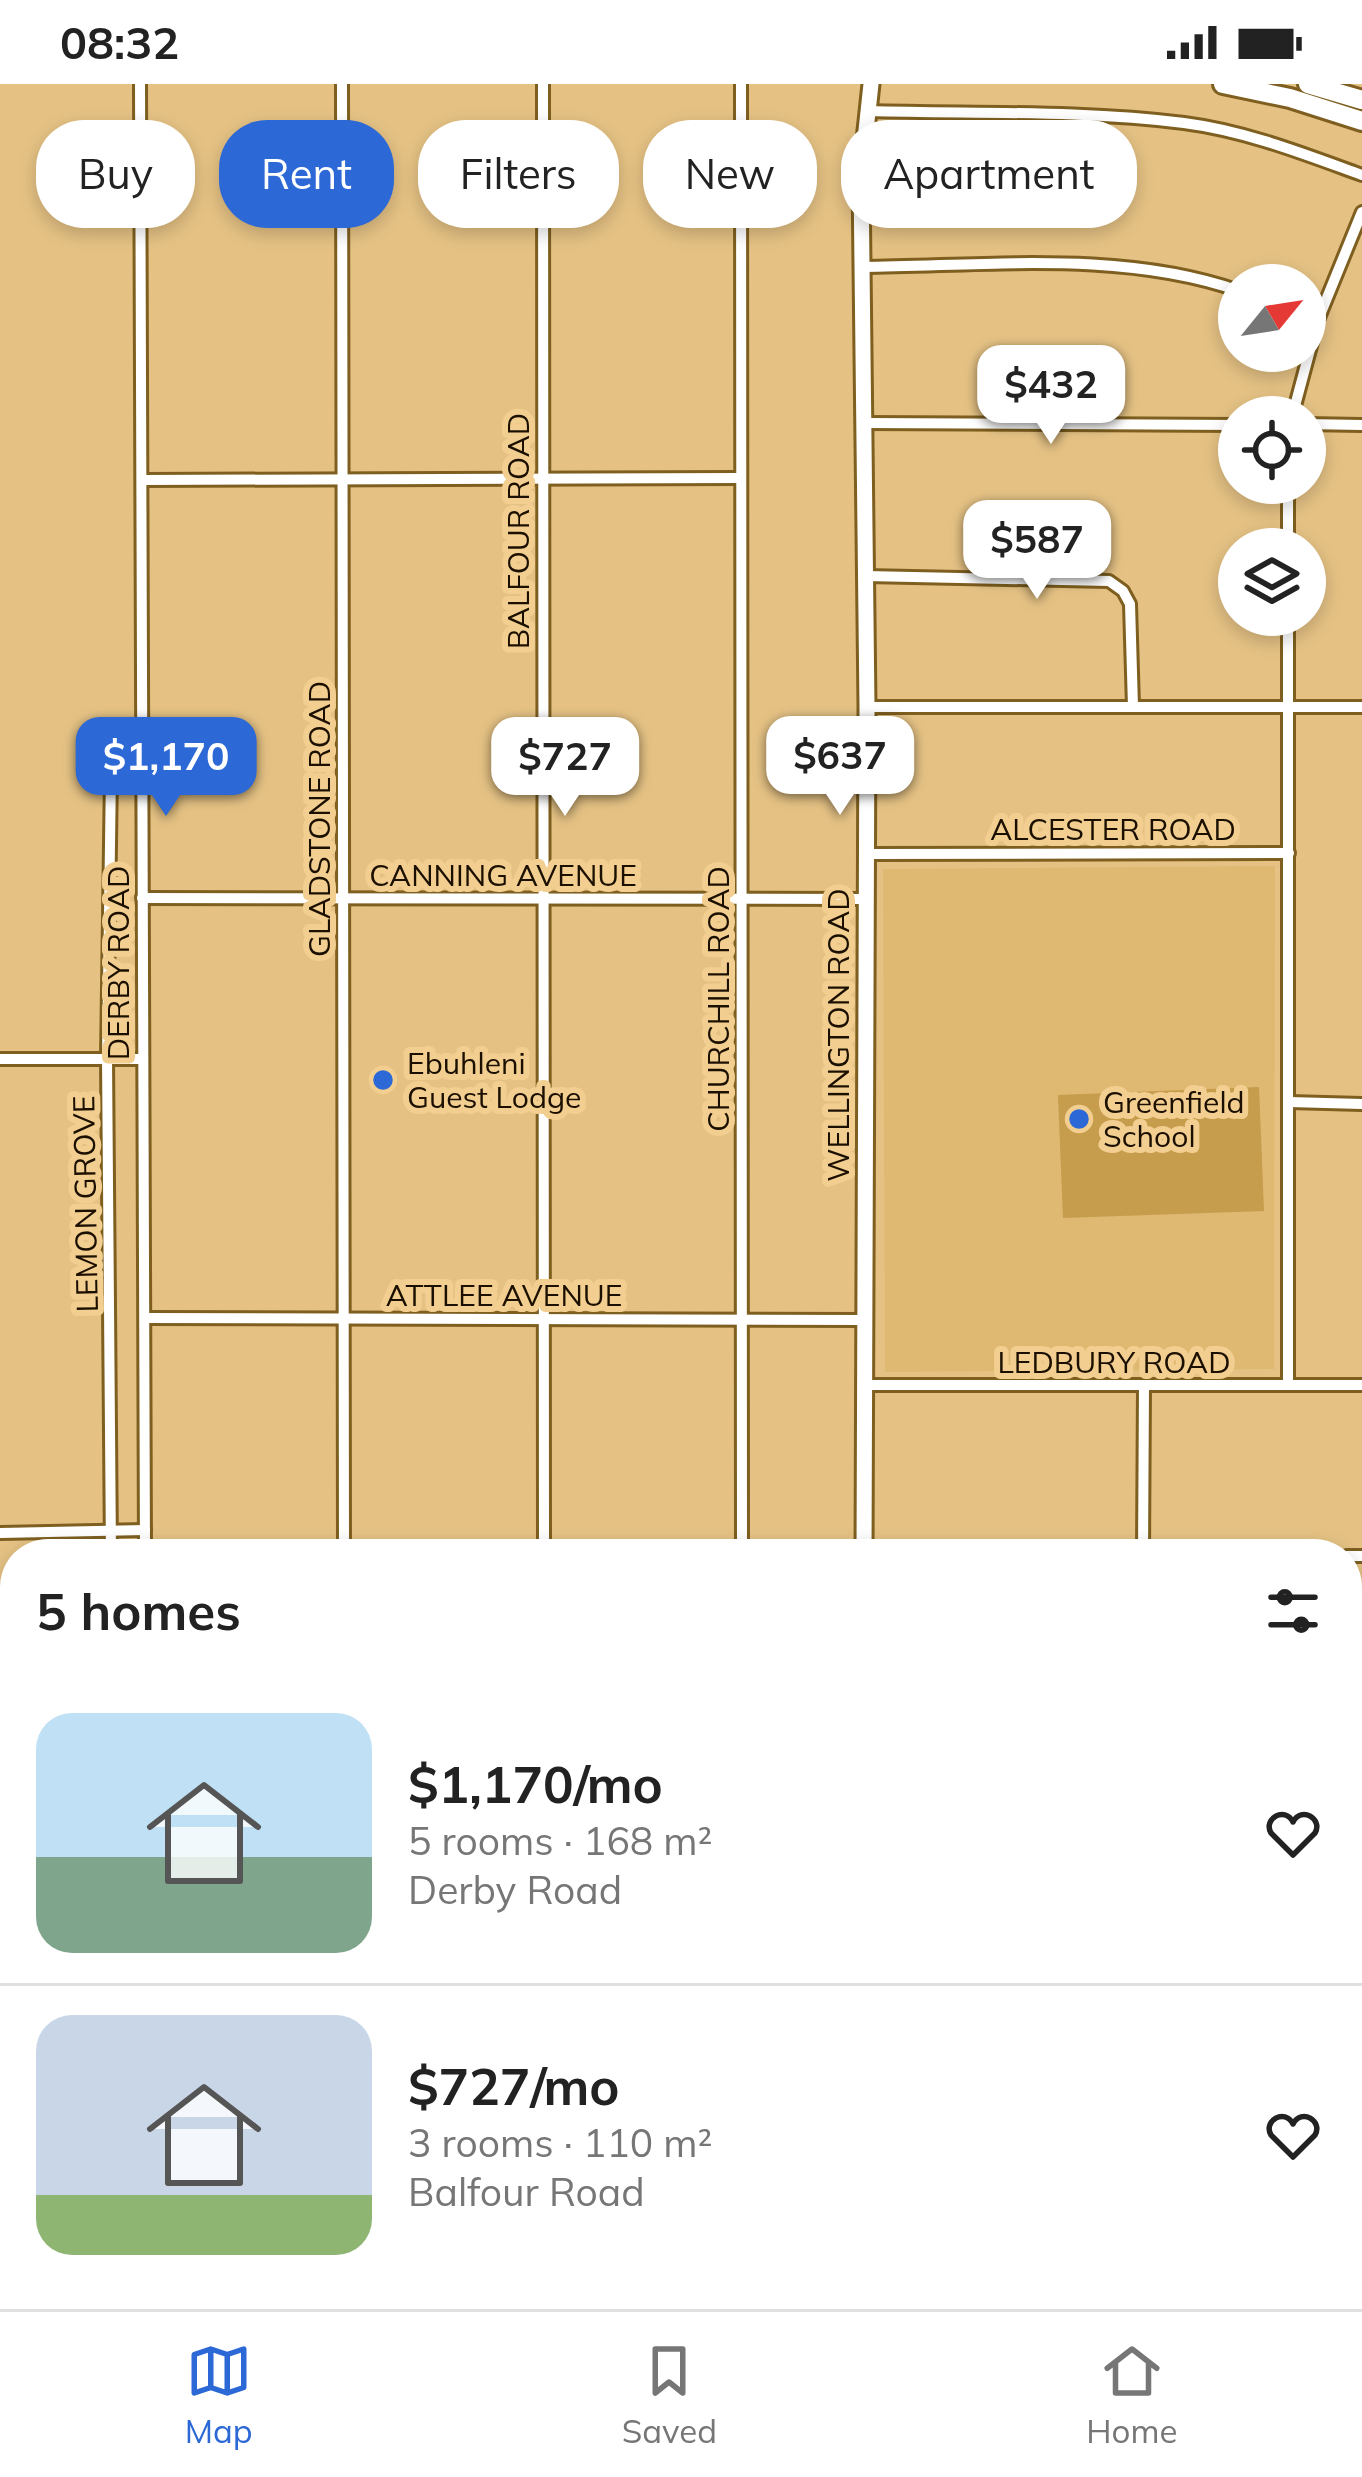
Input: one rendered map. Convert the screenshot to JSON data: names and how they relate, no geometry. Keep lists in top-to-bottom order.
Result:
{
  "streets": {
    "main road": ["WELLINGTON ROAD"],
    "street": [
      "BALFOUR ROAD",
      "GLADSTONE ROAD",
      "ALCESTER ROAD",
      "CANNING AVENUE",
      "DERBY ROAD",
      "CHURCHILL ROAD",
      "LEMON GROVE",
      "ATTLEE AVENUE",
      "LEDBURY ROAD"
    ]
  },
  "crossings": [
    ["BALFOUR ROAD", "CANNING AVENUE"],
    ["BALFOUR ROAD", "ATTLEE AVENUE"],
    ["GLADSTONE ROAD", "CANNING AVENUE"],
    ["GLADSTONE ROAD", "ATTLEE AVENUE"],
    ["ALCESTER ROAD", "WELLINGTON ROAD"],
    ["CANNING AVENUE", "DERBY ROAD"],
    ["CANNING AVENUE", "CHURCHILL ROAD"],
    ["CANNING AVENUE", "WELLINGTON ROAD"],
    ["DERBY ROAD", "LEMON GROVE"],
    ["DERBY ROAD", "ATTLEE AVENUE"],
    ["CHURCHILL ROAD", "ATTLEE AVENUE"],
    ["WELLINGTON ROAD", "ATTLEE AVENUE"],
    ["WELLINGTON ROAD", "LEDBURY ROAD"]
  ],
  "places": ["Ebuhleni Guest Lodge", "Greenfield School"],
  "north": "top right",
  "page": {
    "status": "08:32",
    "chip": [
      "Buy",
      "Rent",
      "Filters",
      "New",
      "Apartment"
    ],
    "price": [
      "$432",
      "$587",
      "$637",
      "$1,170",
      "$727"
    ],
    "heading": "5 homes",
    "list": [
      {
        "name": "$1,170/mo",
        "note": "5 rooms · 168 m² · Derby Road"
      },
      {
        "name": "$727/mo",
        "note": "3 rooms · 110 m² · Balfour Road"
      }
    ],
    "tabs": ["Map", "Saved", "Home"]
  }
}
